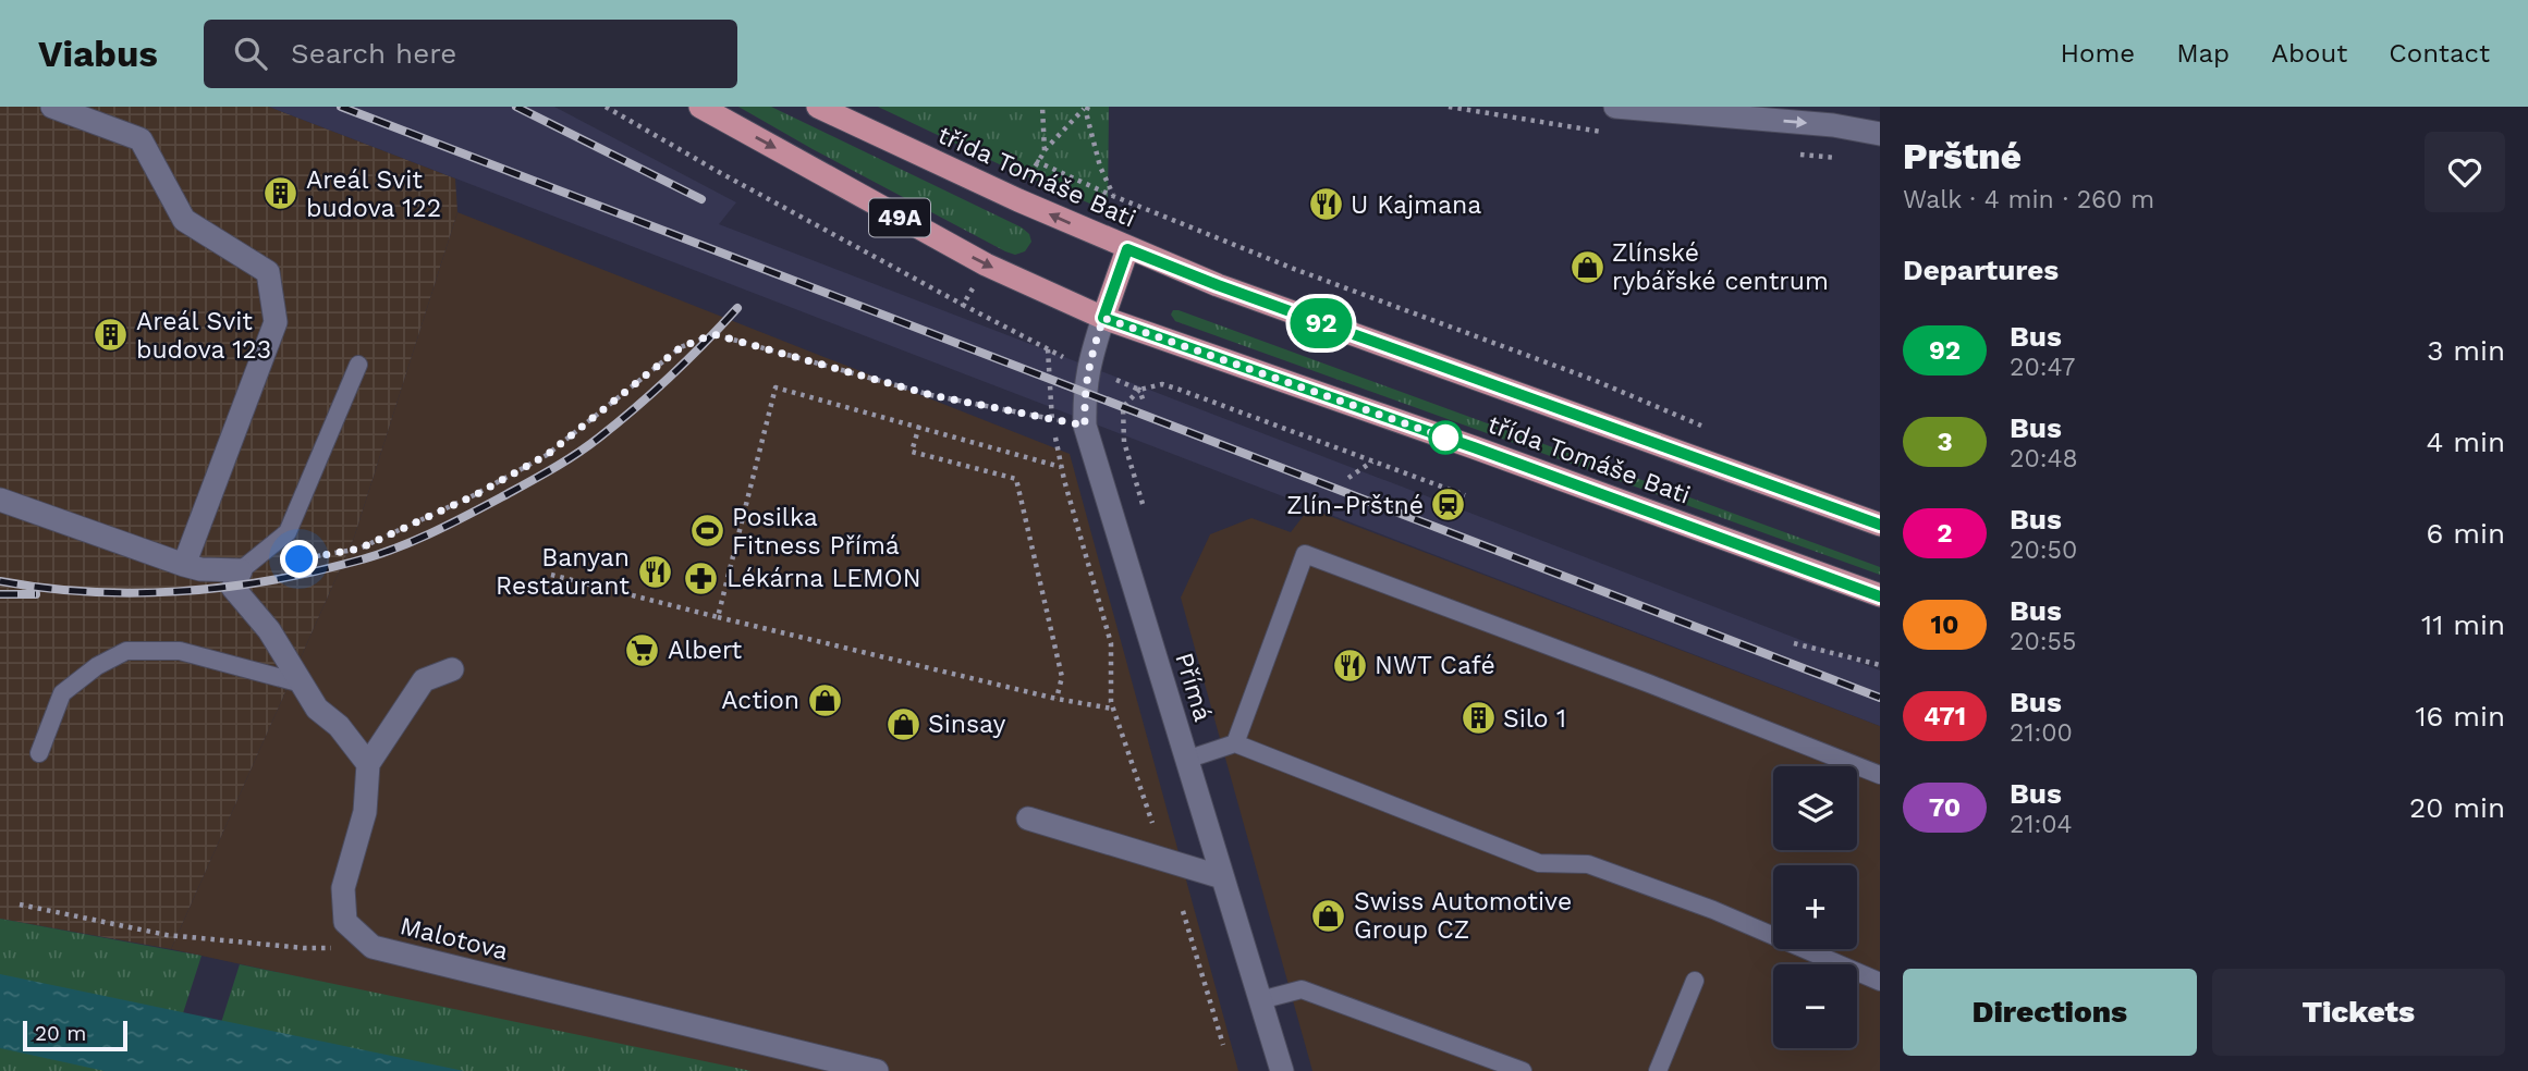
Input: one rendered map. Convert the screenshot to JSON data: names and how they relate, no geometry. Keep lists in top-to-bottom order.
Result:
{
  "streets": {
    "main road": ["třída Tomáše Bati", "49A"],
    "street": ["Přímá", "Malotova"]
  },
  "crossings": [
    ["třída Tomáše Bati", "Přímá"]
  ],
  "places": {
    "building": ["Areál Svit budova 122", "Areál Svit budova 123", "Silo 1"],
    "restaurant": ["U Kajmana", "Banyan Restaurant", "NWT Café"],
    "shop": [
      "Zlínské rybářské centrum",
      "Action",
      "Sinsay",
      "Swiss Automotive Group CZ"
    ],
    "station": ["Zlín-Prštné"],
    "sports": ["Posilka Fitness Přímá"],
    "pharmacy": ["Lékárna LEMON"],
    "supermarket": ["Albert"]
  },
  "lines": ["bus line 92"],
  "scale_bar": "20 m",
  "page": {
    "header": "Viabus",
    "search": "Search here",
    "nav": [
      "Home",
      "Map",
      "About",
      "Contact"
    ],
    "on_map": "92",
    "heading": [
      ["Prštné", "Walk · 4 min · 260 m"],
      "Departures"
    ],
    "list": [
      {
        "mark": "92",
        "name": "Bus",
        "note": "20:47",
        "value": "3 min"
      },
      {
        "mark": "3",
        "name": "Bus",
        "note": "20:48",
        "value": "4 min"
      },
      {
        "mark": "2",
        "name": "Bus",
        "note": "20:50",
        "value": "6 min"
      },
      {
        "mark": "10",
        "name": "Bus",
        "note": "20:55",
        "value": "11 min"
      },
      {
        "mark": "471",
        "name": "Bus",
        "note": "21:00",
        "value": "16 min"
      },
      {
        "mark": "70",
        "name": "Bus",
        "note": "21:04",
        "value": "20 min"
      }
    ],
    "map_buttons": ["+", "−"],
    "buttons": ["Directions", "Tickets"],
    "scale": "20 m"
  }
}
